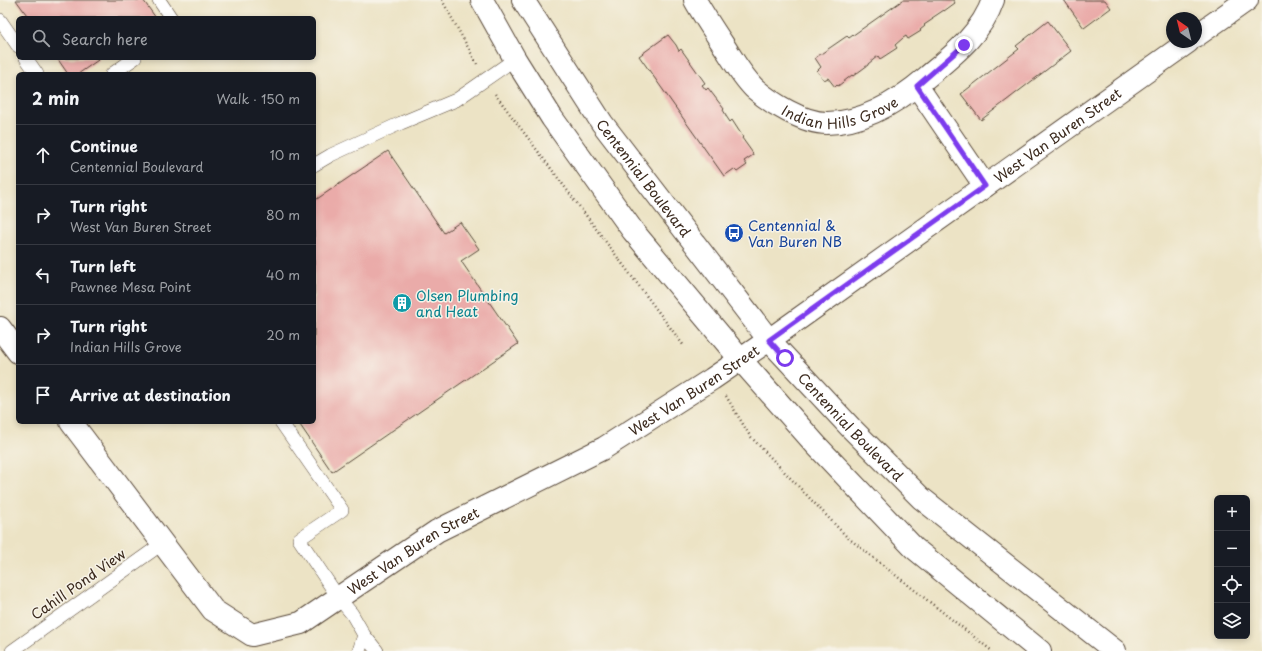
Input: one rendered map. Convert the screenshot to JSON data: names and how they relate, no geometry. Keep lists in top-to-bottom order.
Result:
{
  "streets": {
    "street": ["Indian Hills Grove", "West Van Buren Street", "Centennial Boulevard"],
    "lane": ["Cahill Pond View"]
  },
  "crossings": [
    ["West Van Buren Street", "Centennial Boulevard"],
    ["West Van Buren Street", "Cahill Pond View"]
  ],
  "places": {
    "bus stop": ["Centennial & Van Buren NB"],
    "building": ["Olsen Plumbing and Heat"]
  },
  "north": "top left",
  "page": {
    "search": "Search here",
    "heading": ["2 min", "Walk · 150 m"],
    "list": [
      ["Continue", "Centennial Boulevard", "10 m"],
      ["Turn right", "West Van Buren Street", "80 m"],
      ["Turn left", "Pawnee Mesa Point", "40 m"],
      ["Turn right", "Indian Hills Grove", "20 m"],
      "Arrive at destination"
    ],
    "map_buttons": ["+", "−"]
  }
}
